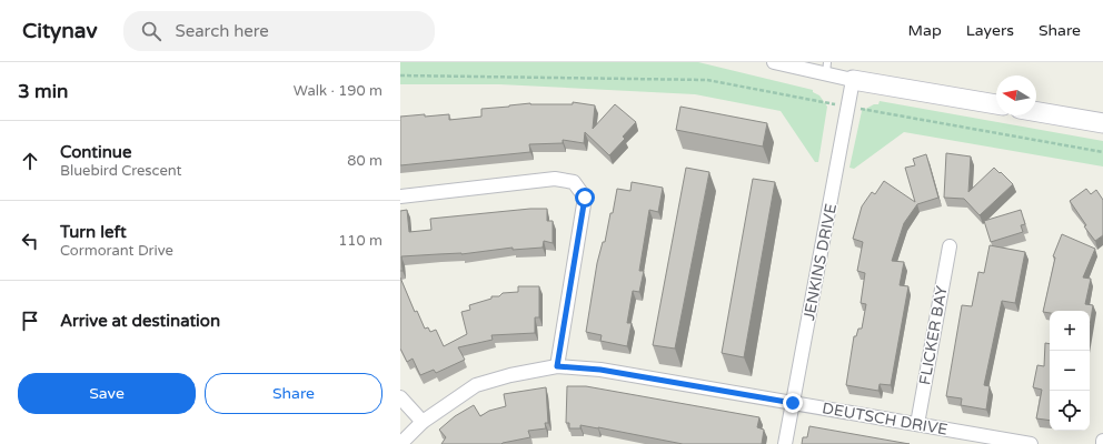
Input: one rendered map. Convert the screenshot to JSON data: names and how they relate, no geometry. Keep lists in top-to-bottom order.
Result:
{
  "streets": {
    "street": ["JENKINS DRIVE", "FLICKER BAY", "DEUTSCH DRIVE"]
  },
  "crossings": [
    ["JENKINS DRIVE", "DEUTSCH DRIVE"],
    ["FLICKER BAY", "DEUTSCH DRIVE"]
  ],
  "north": "left",
  "page": {
    "header": "Citynav",
    "search": "Search here",
    "nav": ["Map", "Layers", "Share"],
    "heading": ["3 min", "Walk · 190 m"],
    "list": [
      ["Continue", "Bluebird Crescent", "80 m"],
      ["Turn left", "Cormorant Drive", "110 m"],
      "Arrive at destination"
    ],
    "map_buttons": ["+", "−"],
    "buttons": ["Save", "Share"]
  }
}
